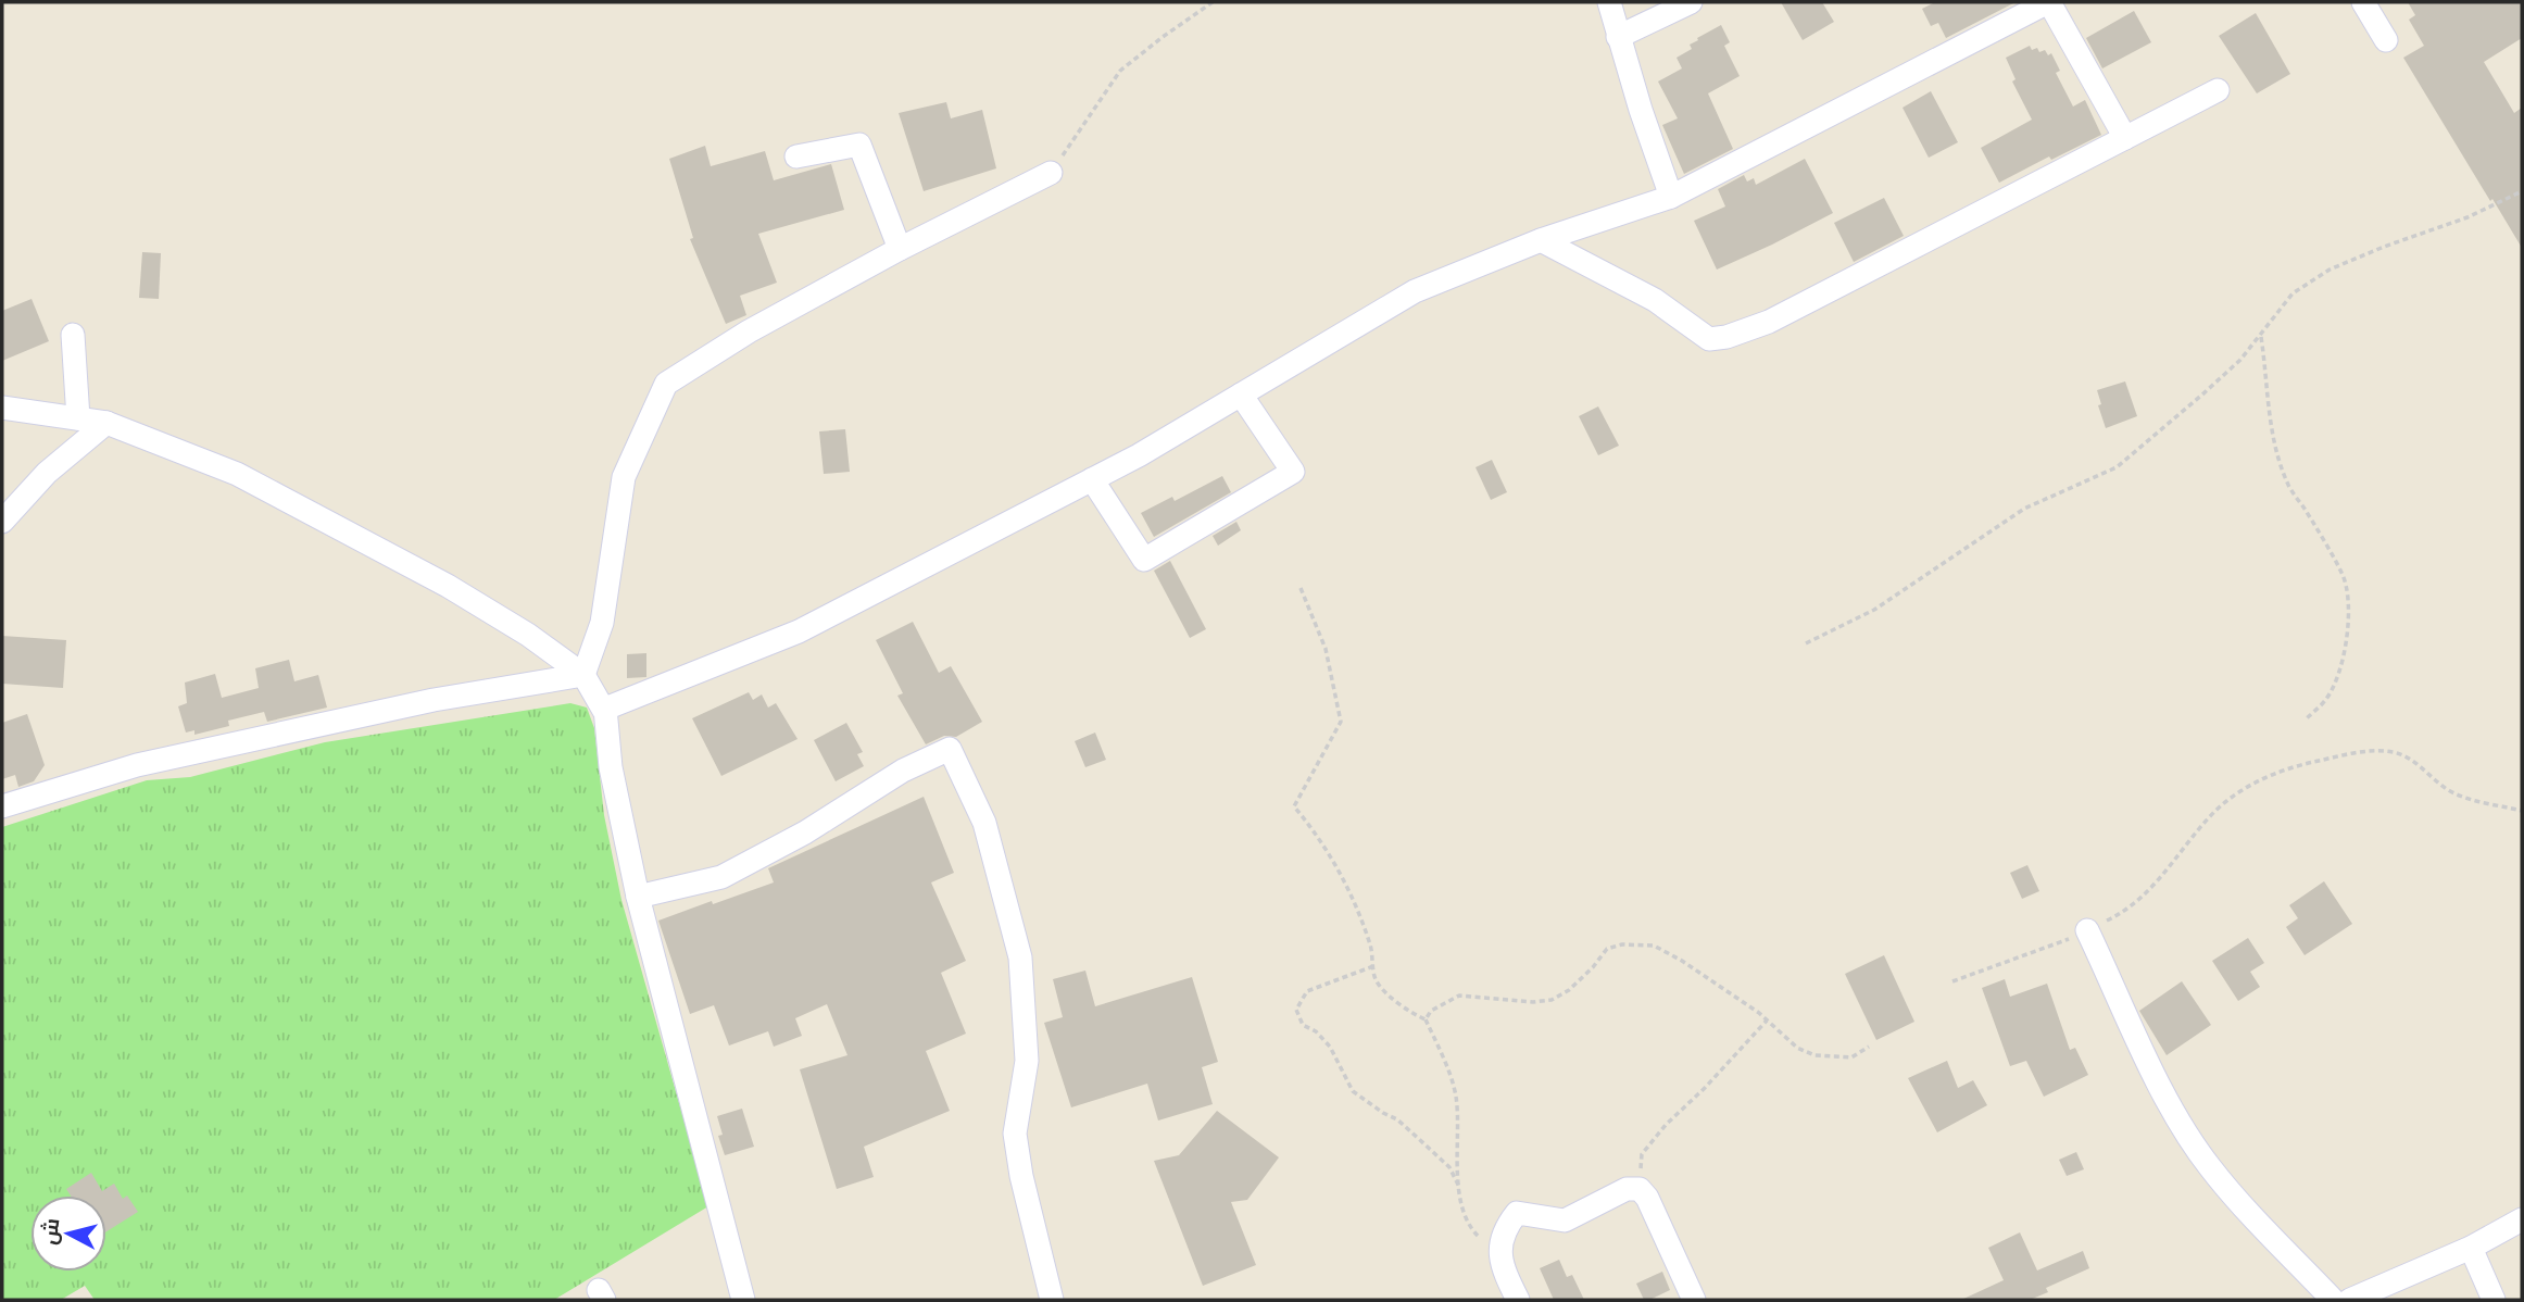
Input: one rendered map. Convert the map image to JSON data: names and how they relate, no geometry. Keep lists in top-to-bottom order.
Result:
{
  "north": "left"
}
